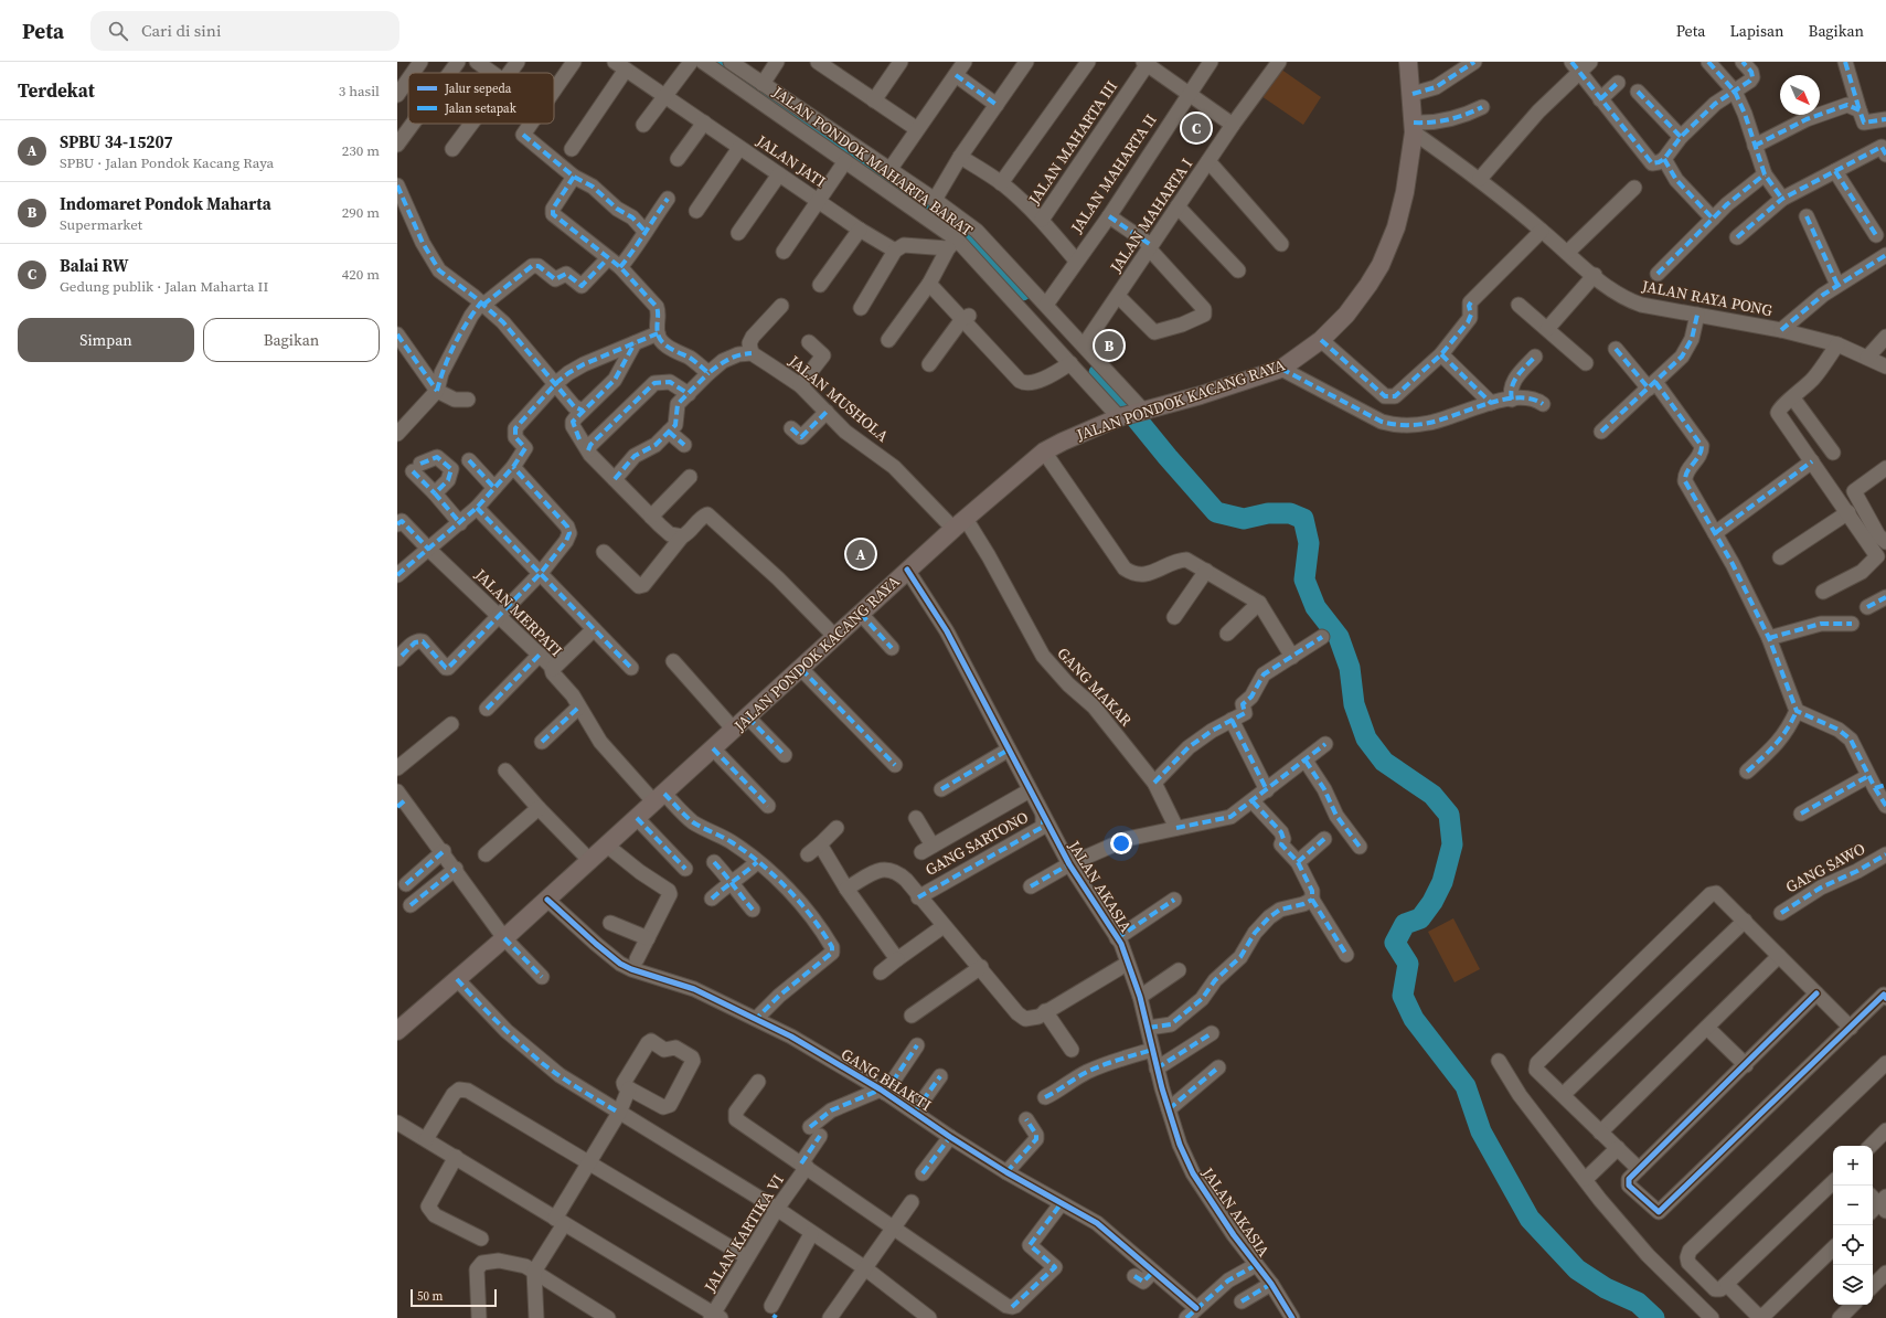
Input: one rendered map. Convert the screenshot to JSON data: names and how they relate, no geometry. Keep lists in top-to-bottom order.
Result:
{
  "streets": {
    "main road": ["JALAN PONDOK KACANG RAYA"],
    "street": [
      "JALAN MAHARTA III",
      "JALAN JATI",
      "JALAN PONDOK MAHARTA BARAT",
      "JALAN MAHARTA II",
      "JALAN MAHARTA I",
      "JALAN RAYA PONG",
      "JALAN MUSHOLA",
      "JALAN MERPATI",
      "GANG MAKAR",
      "GANG SARTONO",
      "GANG SAWO",
      "JALAN AKASIA",
      "GANG BHAKTI",
      "JALAN KARTIKA VI"
    ]
  },
  "crossings": [
    ["JALAN PONDOK MAHARTA BARAT", "JALAN MAHARTA II"],
    ["JALAN PONDOK MAHARTA BARAT", "JALAN MAHARTA I"],
    ["JALAN PONDOK MAHARTA BARAT", "JALAN PONDOK KACANG RAYA"],
    ["JALAN RAYA PONG", "JALAN PONDOK KACANG RAYA"],
    ["JALAN MUSHOLA", "JALAN PONDOK KACANG RAYA"],
    ["JALAN MUSHOLA", "GANG MAKAR"],
    ["JALAN PONDOK KACANG RAYA", "JALAN MERPATI"],
    ["JALAN PONDOK KACANG RAYA", "GANG MAKAR"],
    ["JALAN PONDOK KACANG RAYA", "JALAN AKASIA"],
    ["JALAN PONDOK KACANG RAYA", "GANG BHAKTI"],
    ["JALAN MERPATI", "GANG BHAKTI"],
    ["GANG SARTONO", "JALAN AKASIA"],
    ["GANG BHAKTI", "JALAN KARTIKA VI"]
  ],
  "legend": ["Jalur sepeda", "Jalan setapak"],
  "scale_bar": "50 m",
  "north": "bottom right",
  "page": {
    "header": "Peta",
    "search": "Cari di sini",
    "nav": ["Peta", "Lapisan", "Bagikan"],
    "heading": ["Terdekat", "3 hasil"],
    "pins": ["C", "B", "A"],
    "list": [
      {
        "mark": "A",
        "name": "SPBU 34-15207",
        "note": "SPBU · Jalan Pondok Kacang Raya",
        "value": "230 m"
      },
      {
        "mark": "B",
        "name": "Indomaret Pondok Maharta",
        "note": "Supermarket",
        "value": "290 m"
      },
      {
        "mark": "C",
        "name": "Balai RW",
        "note": "Gedung publik · Jalan Maharta II",
        "value": "420 m"
      }
    ],
    "buttons": ["Simpan", "Bagikan"],
    "map_buttons": ["+", "−"],
    "scale": "50 m"
  }
}
